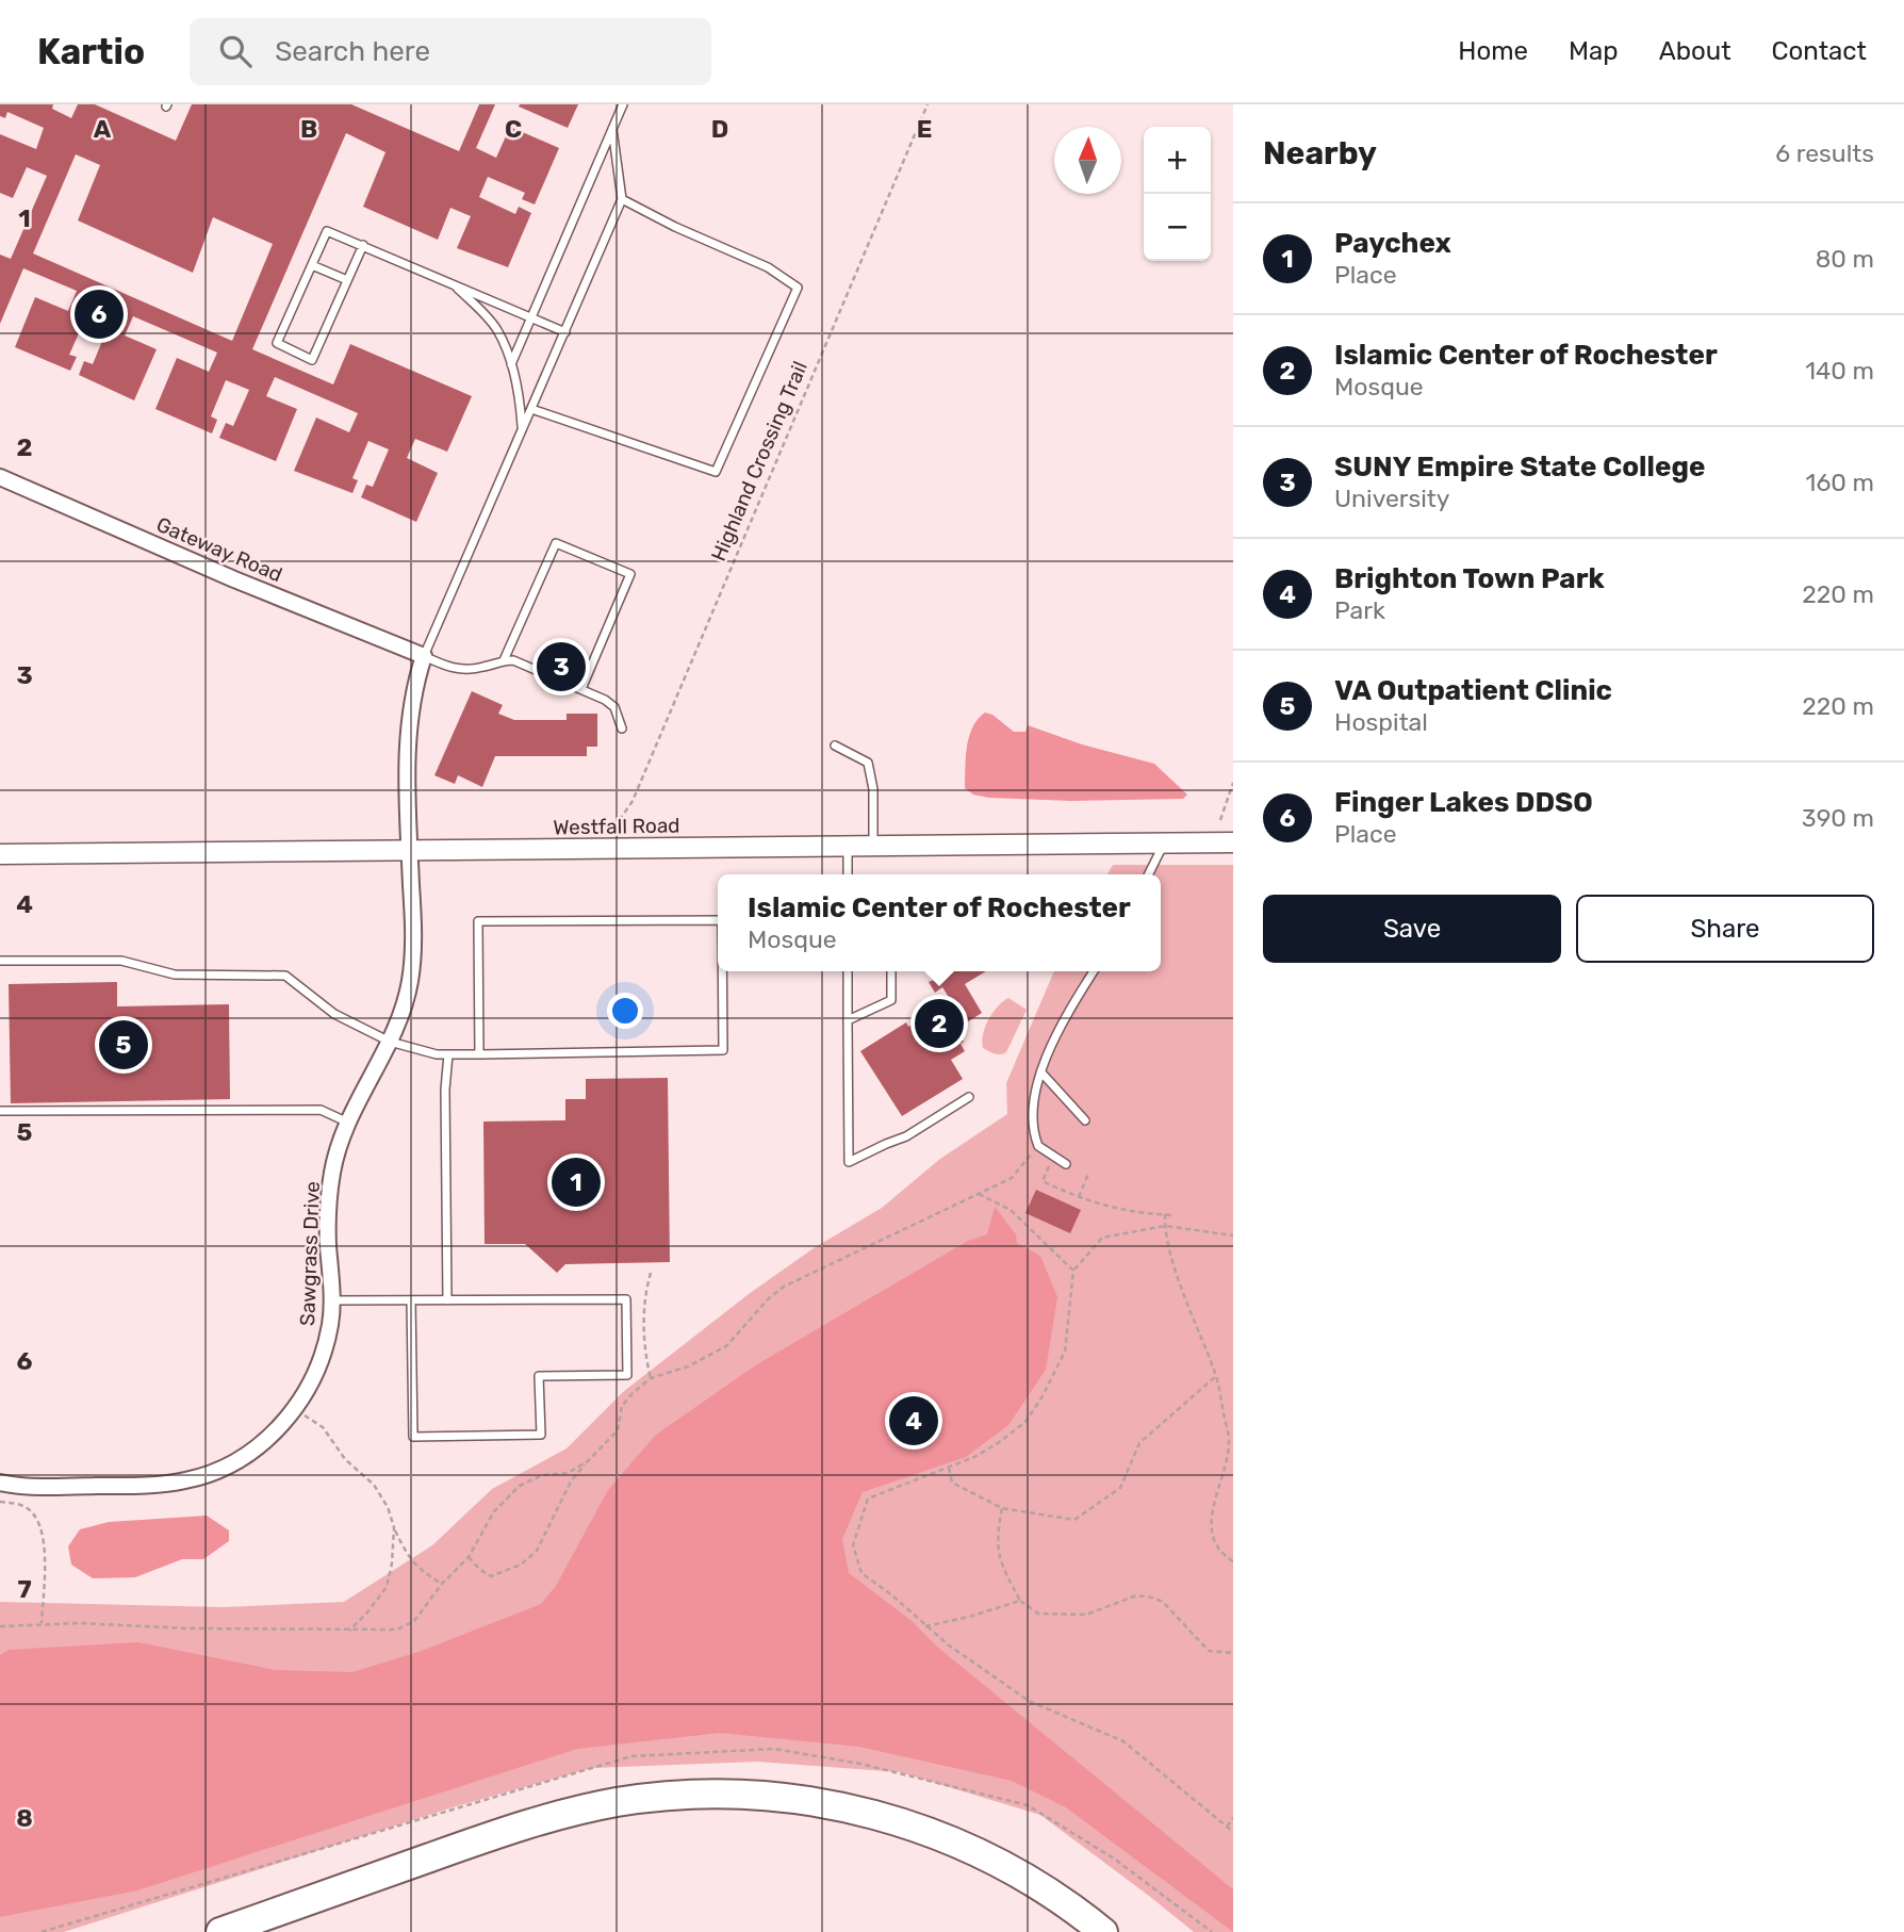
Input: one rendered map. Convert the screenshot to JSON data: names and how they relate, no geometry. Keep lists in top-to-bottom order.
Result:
{
  "streets": {
    "street": ["Gateway Road", "Westfall Road", "Sawgrass Drive"],
    "path": ["Highland Crossing Trail"]
  },
  "crossings": [
    ["Gateway Road", "Sawgrass Drive"],
    ["Westfall Road", "Sawgrass Drive"]
  ],
  "north": "top",
  "page": {
    "header": "Kartio",
    "search": "Search here",
    "nav": [
      "Home",
      "Map",
      "About",
      "Contact"
    ],
    "heading": ["Nearby", "6 results"],
    "map_buttons": ["+", "−"],
    "list": [
      {
        "mark": "1",
        "name": "Paychex",
        "note": "Place",
        "value": "80 m"
      },
      {
        "mark": "2",
        "name": "Islamic Center of Rochester",
        "note": "Mosque",
        "value": "140 m"
      },
      {
        "mark": "3",
        "name": "SUNY Empire State College",
        "note": "University",
        "value": "160 m"
      },
      {
        "mark": "4",
        "name": "Brighton Town Park",
        "note": "Park",
        "value": "220 m"
      },
      {
        "mark": "5",
        "name": "VA Outpatient Clinic",
        "note": "Hospital",
        "value": "220 m"
      },
      {
        "mark": "6",
        "name": "Finger Lakes DDSO",
        "note": "Place",
        "value": "390 m"
      }
    ],
    "pins": [
      "6",
      "3",
      "2",
      "5",
      "1",
      "4"
    ],
    "buttons": ["Save", "Share"],
    "popup": ["Islamic Center of Rochester", "Mosque"]
  },
  "grid": {
    "columns": [
      "A",
      "B",
      "C",
      "D",
      "E"
    ],
    "rows": [
      "1",
      "2",
      "3",
      "4",
      "5",
      "6",
      "7",
      "8"
    ]
  }
}
